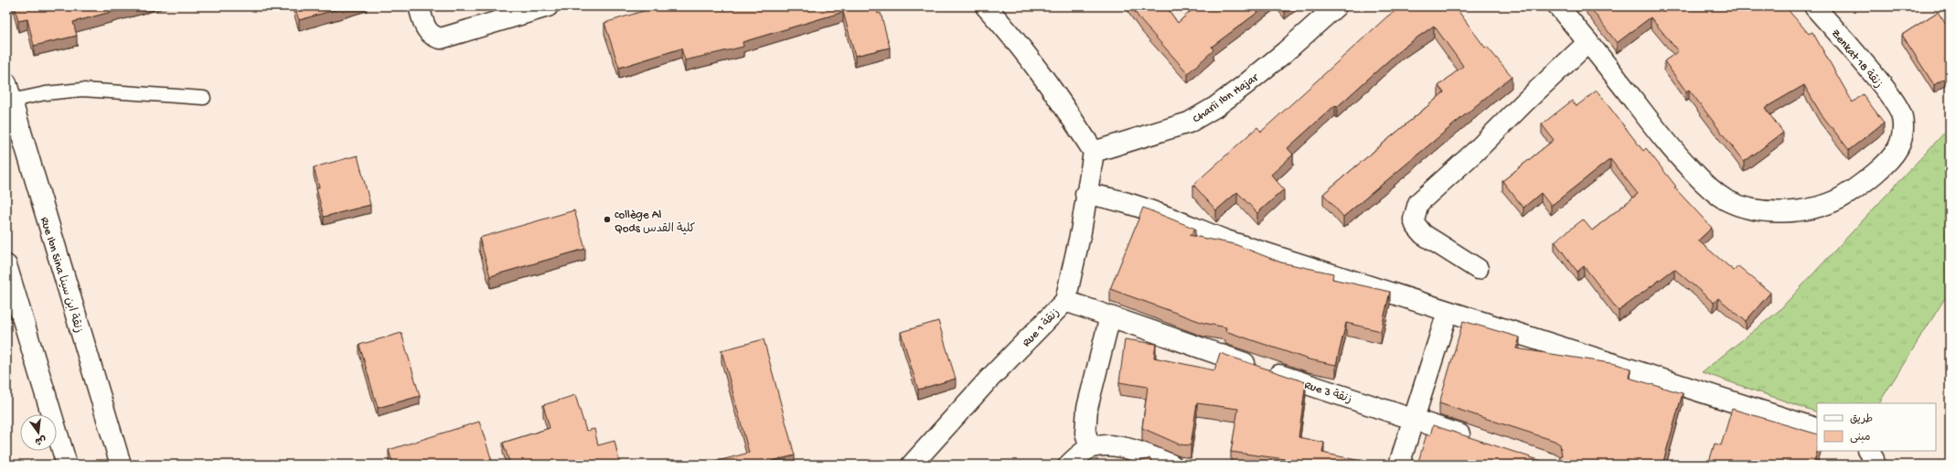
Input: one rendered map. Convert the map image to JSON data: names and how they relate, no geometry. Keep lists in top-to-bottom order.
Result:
{
  "streets": {
    "street": [
      "Zenkat 18 زنقة",
      "Charii Ibn Hajar",
      "Rue Ibn Sina زنقة ابن سينا",
      "Rue 1 زنقة",
      "Rue 3 زنقة"
    ]
  },
  "crossings": [
    ["Charii Ibn Hajar", "Rue 1 زنقة"],
    ["Rue 1 زنقة", "Rue 3 زنقة"]
  ],
  "places": ["collège Al Qods كلية القدس"],
  "legend": ["طريق", "مبنى"],
  "north": "bottom"
}
